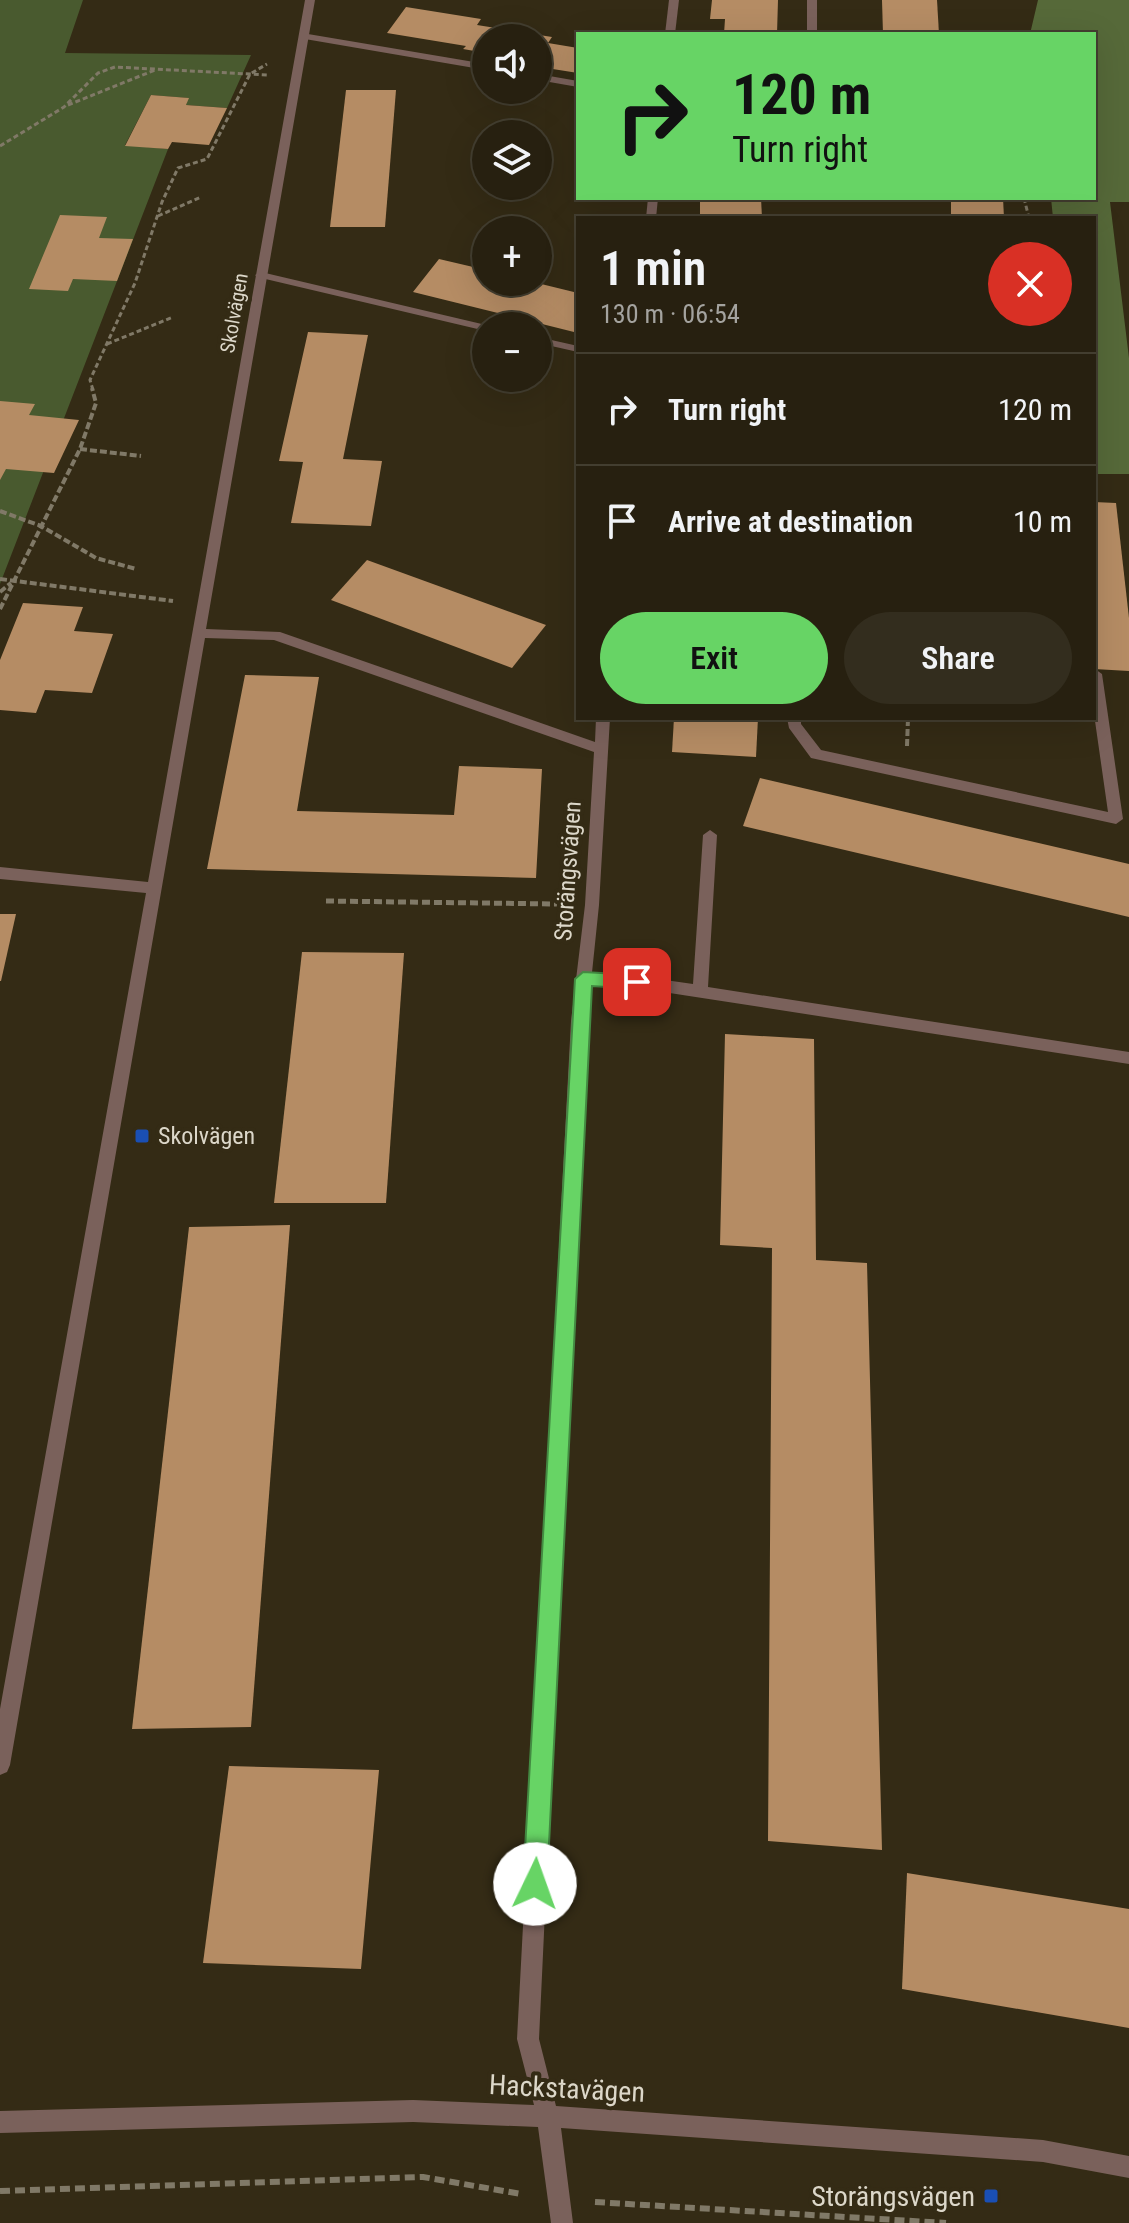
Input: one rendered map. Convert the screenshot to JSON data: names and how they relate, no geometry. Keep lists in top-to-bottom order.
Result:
{
  "streets": {
    "street": ["Skolvägen", "Storängsvägen", "Hackstavägen"]
  },
  "crossings": [
    ["Storängsvägen", "Hackstavägen"]
  ],
  "places": {
    "transit": ["Skolvägen", "Storängsvägen"]
  },
  "page": {
    "map_buttons": ["+", "−"],
    "turn": ["120 m", "Turn right"],
    "heading": ["1 min", "130 m · 06:54"],
    "list": [
      {
        "name": "Turn right",
        "value": "120 m"
      },
      {
        "name": "Arrive at destination",
        "value": "10 m"
      }
    ],
    "buttons": ["Exit", "Share"]
  }
}
